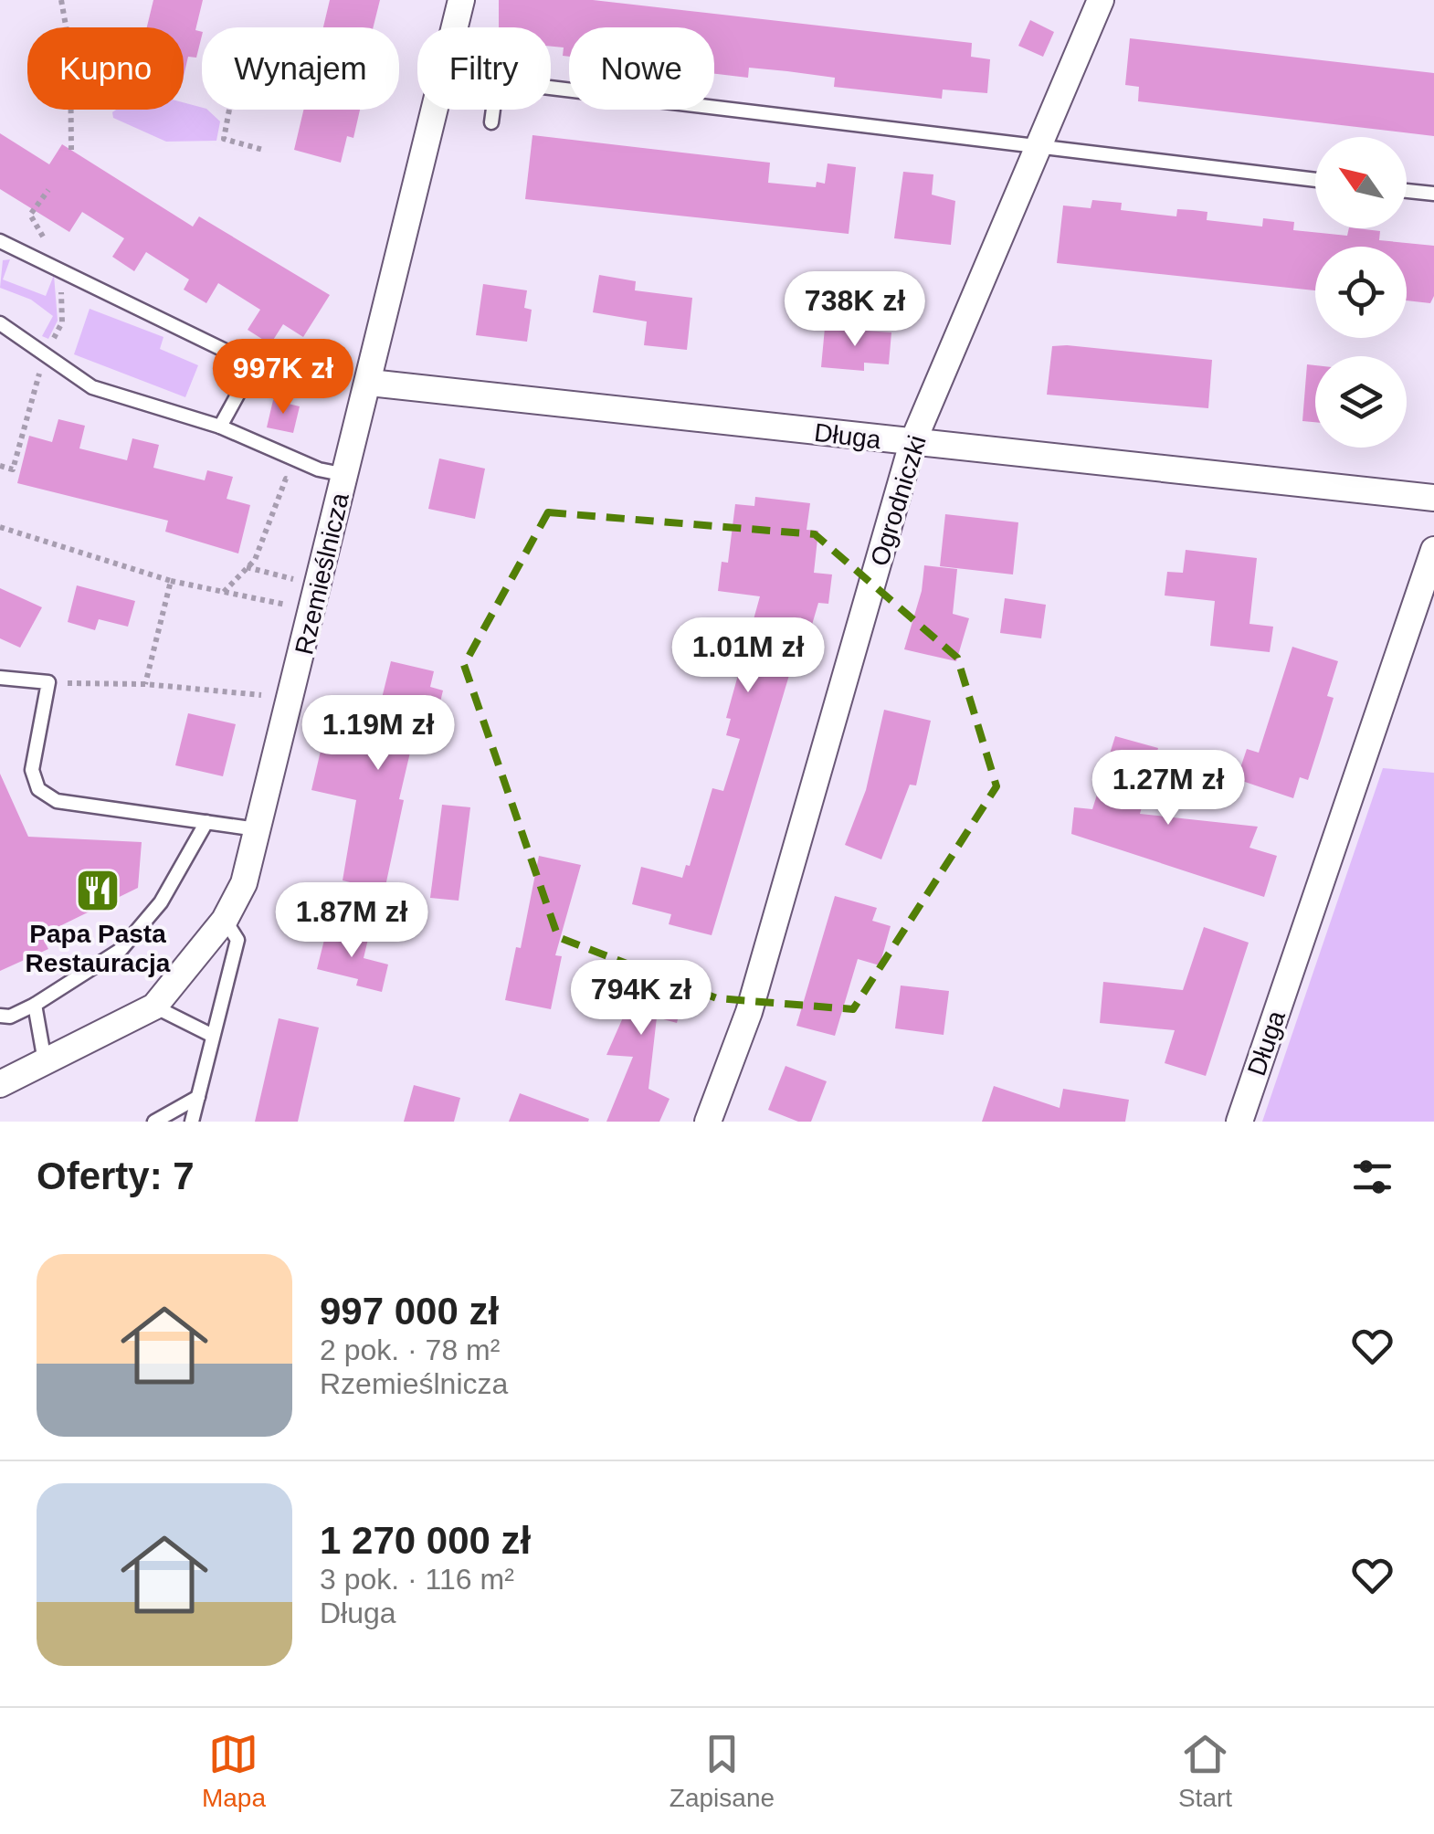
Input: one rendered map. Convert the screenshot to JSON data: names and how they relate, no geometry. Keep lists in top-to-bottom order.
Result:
{
  "streets": {
    "street": ["Długa", "Ogrodniczki", "Rzemieślnicza"]
  },
  "crossings": [
    ["Długa", "Ogrodniczki"],
    ["Długa", "Rzemieślnicza"]
  ],
  "places": {
    "restaurant": ["Papa Pasta Restauracja"]
  },
  "north": "top left",
  "page": {
    "chip": [
      "Kupno",
      "Wynajem",
      "Filtry",
      "Nowe"
    ],
    "price": [
      "738K zł",
      "997K zł",
      "1.01M zł",
      "1.19M zł",
      "1.27M zł",
      "1.87M zł",
      "794K zł"
    ],
    "heading": "Oferty: 7",
    "list": [
      {
        "name": "997 000 zł",
        "note": "2 pok. · 78 m² · Rzemieślnicza"
      },
      {
        "name": "1 270 000 zł",
        "note": "3 pok. · 116 m² · Długa"
      }
    ],
    "tabs": ["Mapa", "Zapisane", "Start"]
  }
}
